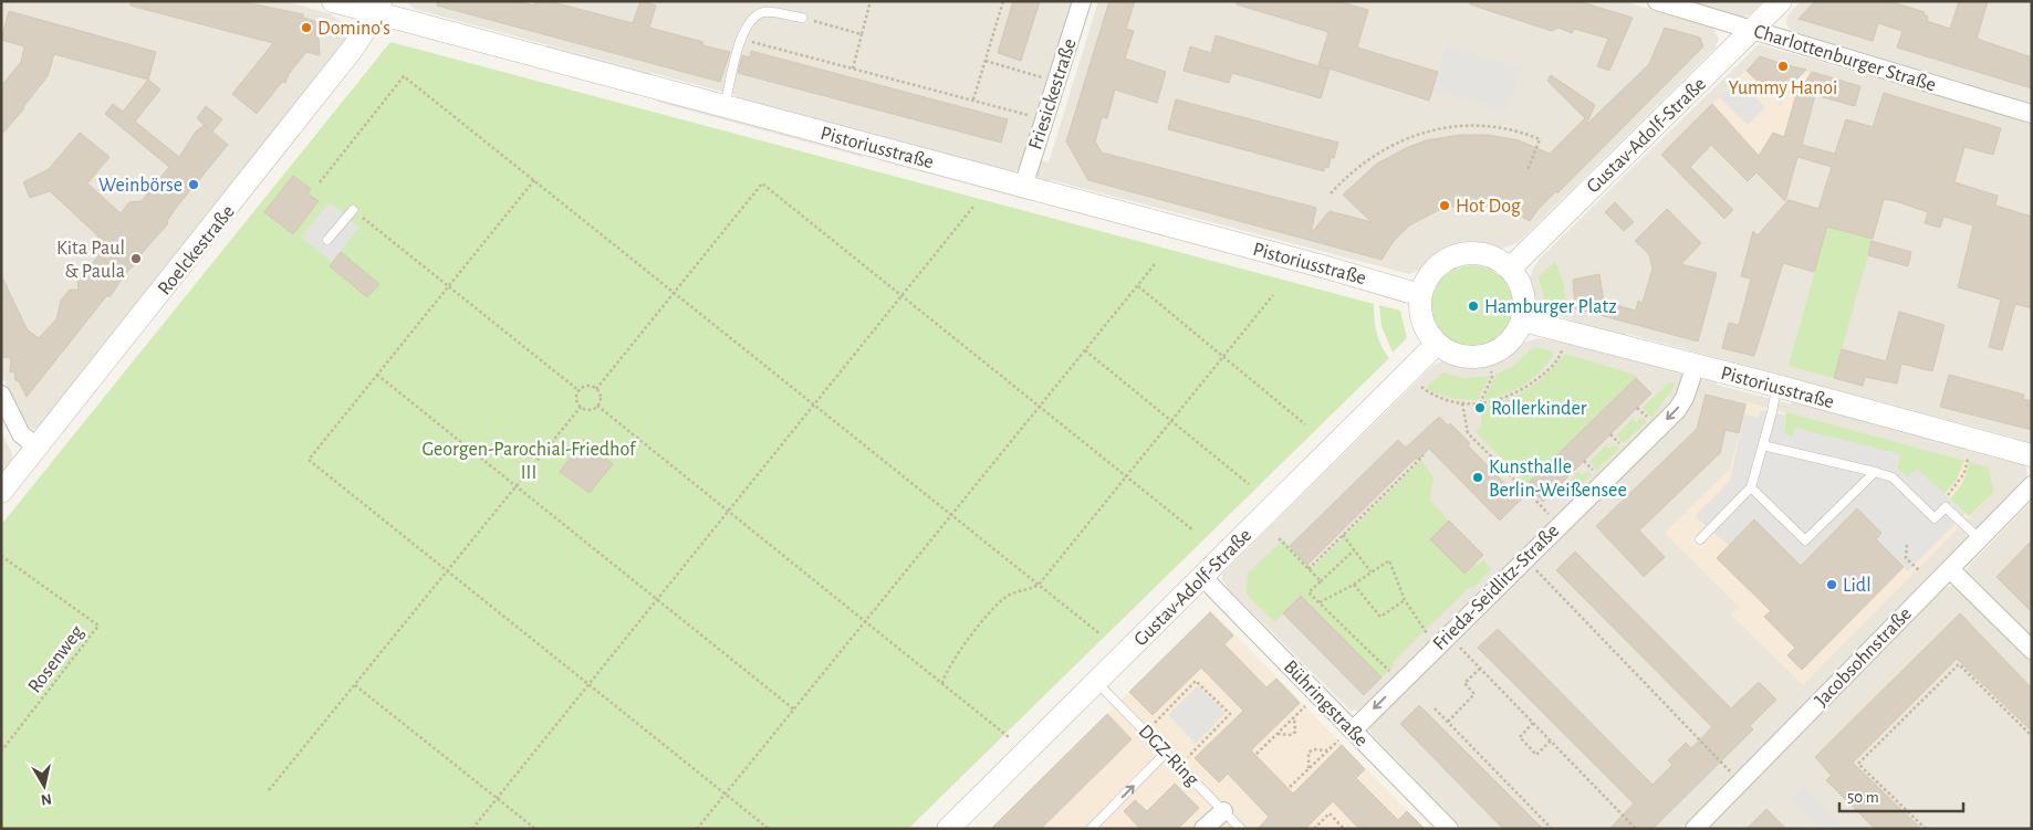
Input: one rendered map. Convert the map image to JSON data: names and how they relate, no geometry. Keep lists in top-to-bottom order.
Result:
{
  "streets": {
    "street": [
      "Charlottenburger Straße",
      "Friesickestraße",
      "Gustav-Adolf-Straße",
      "Pistoriusstraße",
      "Roelckestraße",
      "Frieda-Seidlitz-Straße",
      "Jacobsohnstraße",
      "Bühringstraße"
    ],
    "lane": ["DGZ-Ring"],
    "path": ["Rosenweg"]
  },
  "crossings": [
    ["Charlottenburger Straße", "Gustav-Adolf-Straße"],
    ["Friesickestraße", "Pistoriusstraße"],
    ["Gustav-Adolf-Straße", "Pistoriusstraße"],
    ["Gustav-Adolf-Straße", "Bühringstraße"],
    ["Gustav-Adolf-Straße", "DGZ-Ring"],
    ["Pistoriusstraße", "Roelckestraße"],
    ["Pistoriusstraße", "Frieda-Seidlitz-Straße"],
    ["Frieda-Seidlitz-Straße", "Bühringstraße"]
  ],
  "one_way": ["Frieda-Seidlitz-Straße"],
  "parks": ["Georgen-Parochial-Friedhof III"],
  "places": [
    "Domino's",
    "Yummy Hanoi",
    "Weinbörse",
    "Hot Dog",
    "Kita Paul & Paula",
    "Hamburger Platz",
    "Rollerkinder",
    "Kunsthalle Berlin-Weißensee",
    "Lidl"
  ],
  "scale_bar": "50 m",
  "north": "bottom"
}
